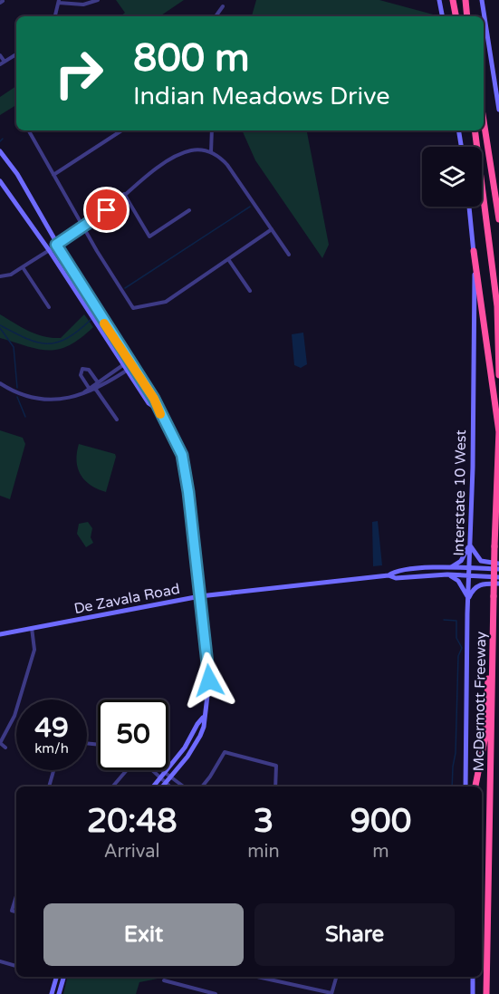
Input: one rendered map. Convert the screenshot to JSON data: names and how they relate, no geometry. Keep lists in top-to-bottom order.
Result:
{
  "streets": {
    "highway": ["McDermott Freeway"],
    "main road": ["Interstate 10 West", "De Zavala Road"]
  },
  "crossings": [
    ["Interstate 10 West", "De Zavala Road"]
  ],
  "page": {
    "turn": ["800 m", "Indian Meadows Drive"],
    "speed": "49 km/h",
    "limit": "50",
    "eta": [
      "20:48",
      "Arrival",
      "3",
      "min",
      "900",
      "m"
    ],
    "buttons": ["Exit", "Share"]
  }
}
